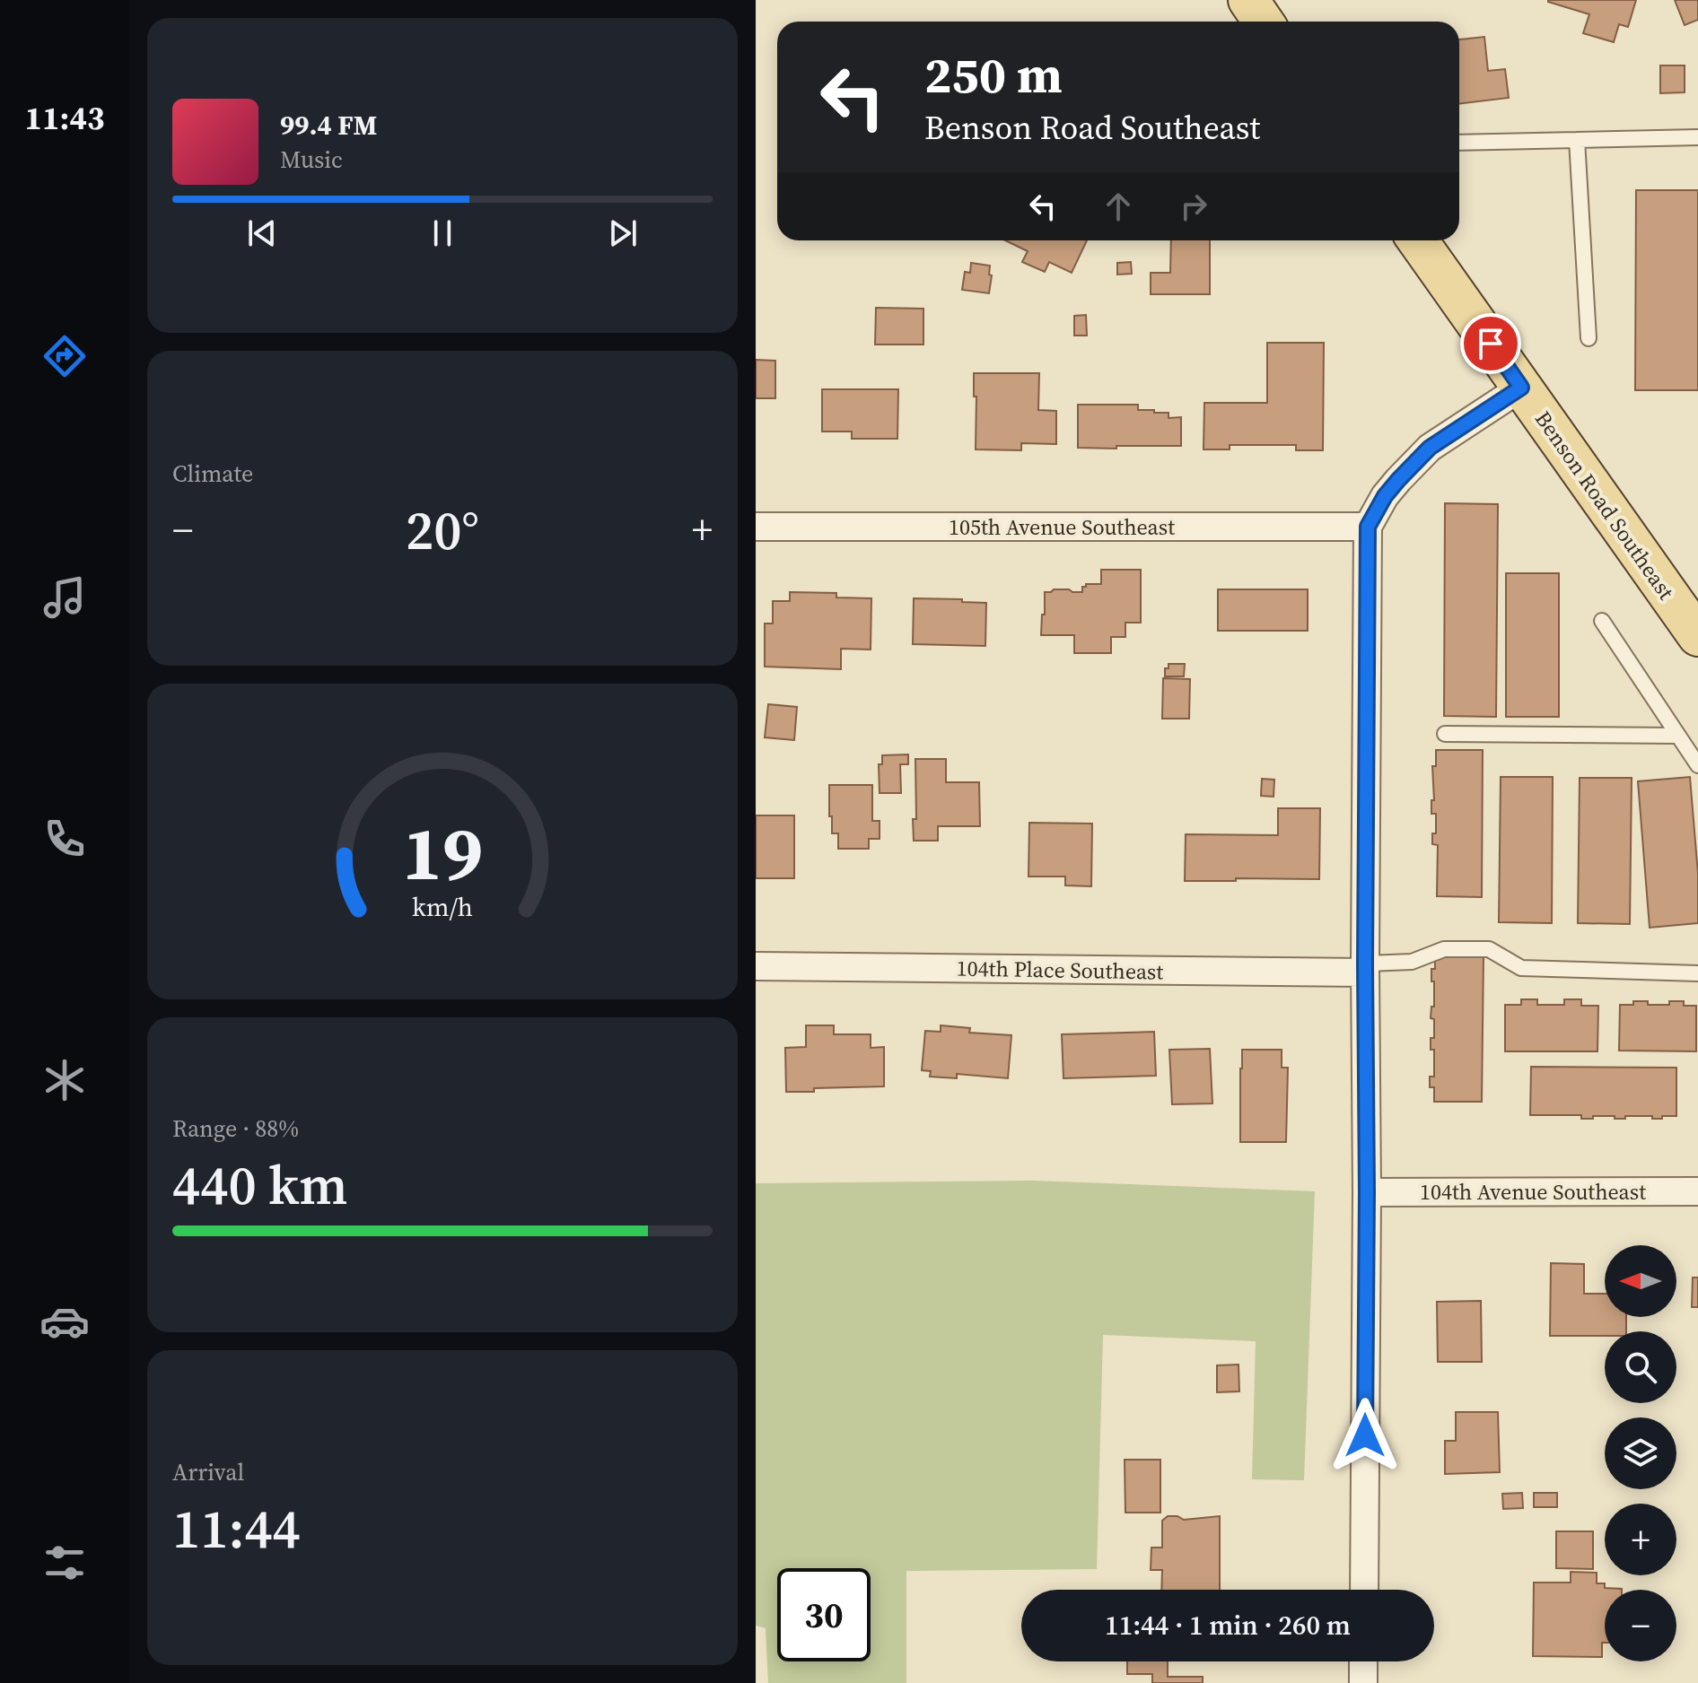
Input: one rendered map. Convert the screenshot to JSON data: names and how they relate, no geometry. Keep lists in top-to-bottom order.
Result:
{
  "streets": {
    "main road": ["Benson Road Southeast"],
    "street": ["105th Avenue Southeast", "104th Place Southeast", "104th Avenue Southeast"]
  },
  "north": "left",
  "page": {
    "tabs": "11:43",
    "turn": ["250 m", "Benson Road Southeast"],
    "song": ["99.4 FM", "Music"],
    "tile": [
      "Climate",
      ["Range · 88%", "440 km"],
      ["Arrival", "11:44"]
    ],
    "heat": ["−", "20°", "+"],
    "map_buttons": ["+", "−"],
    "limit": "30",
    "trip": "11:44 · 1 min · 260 m",
    "gauge": ["19", "km/h"]
  }
}
